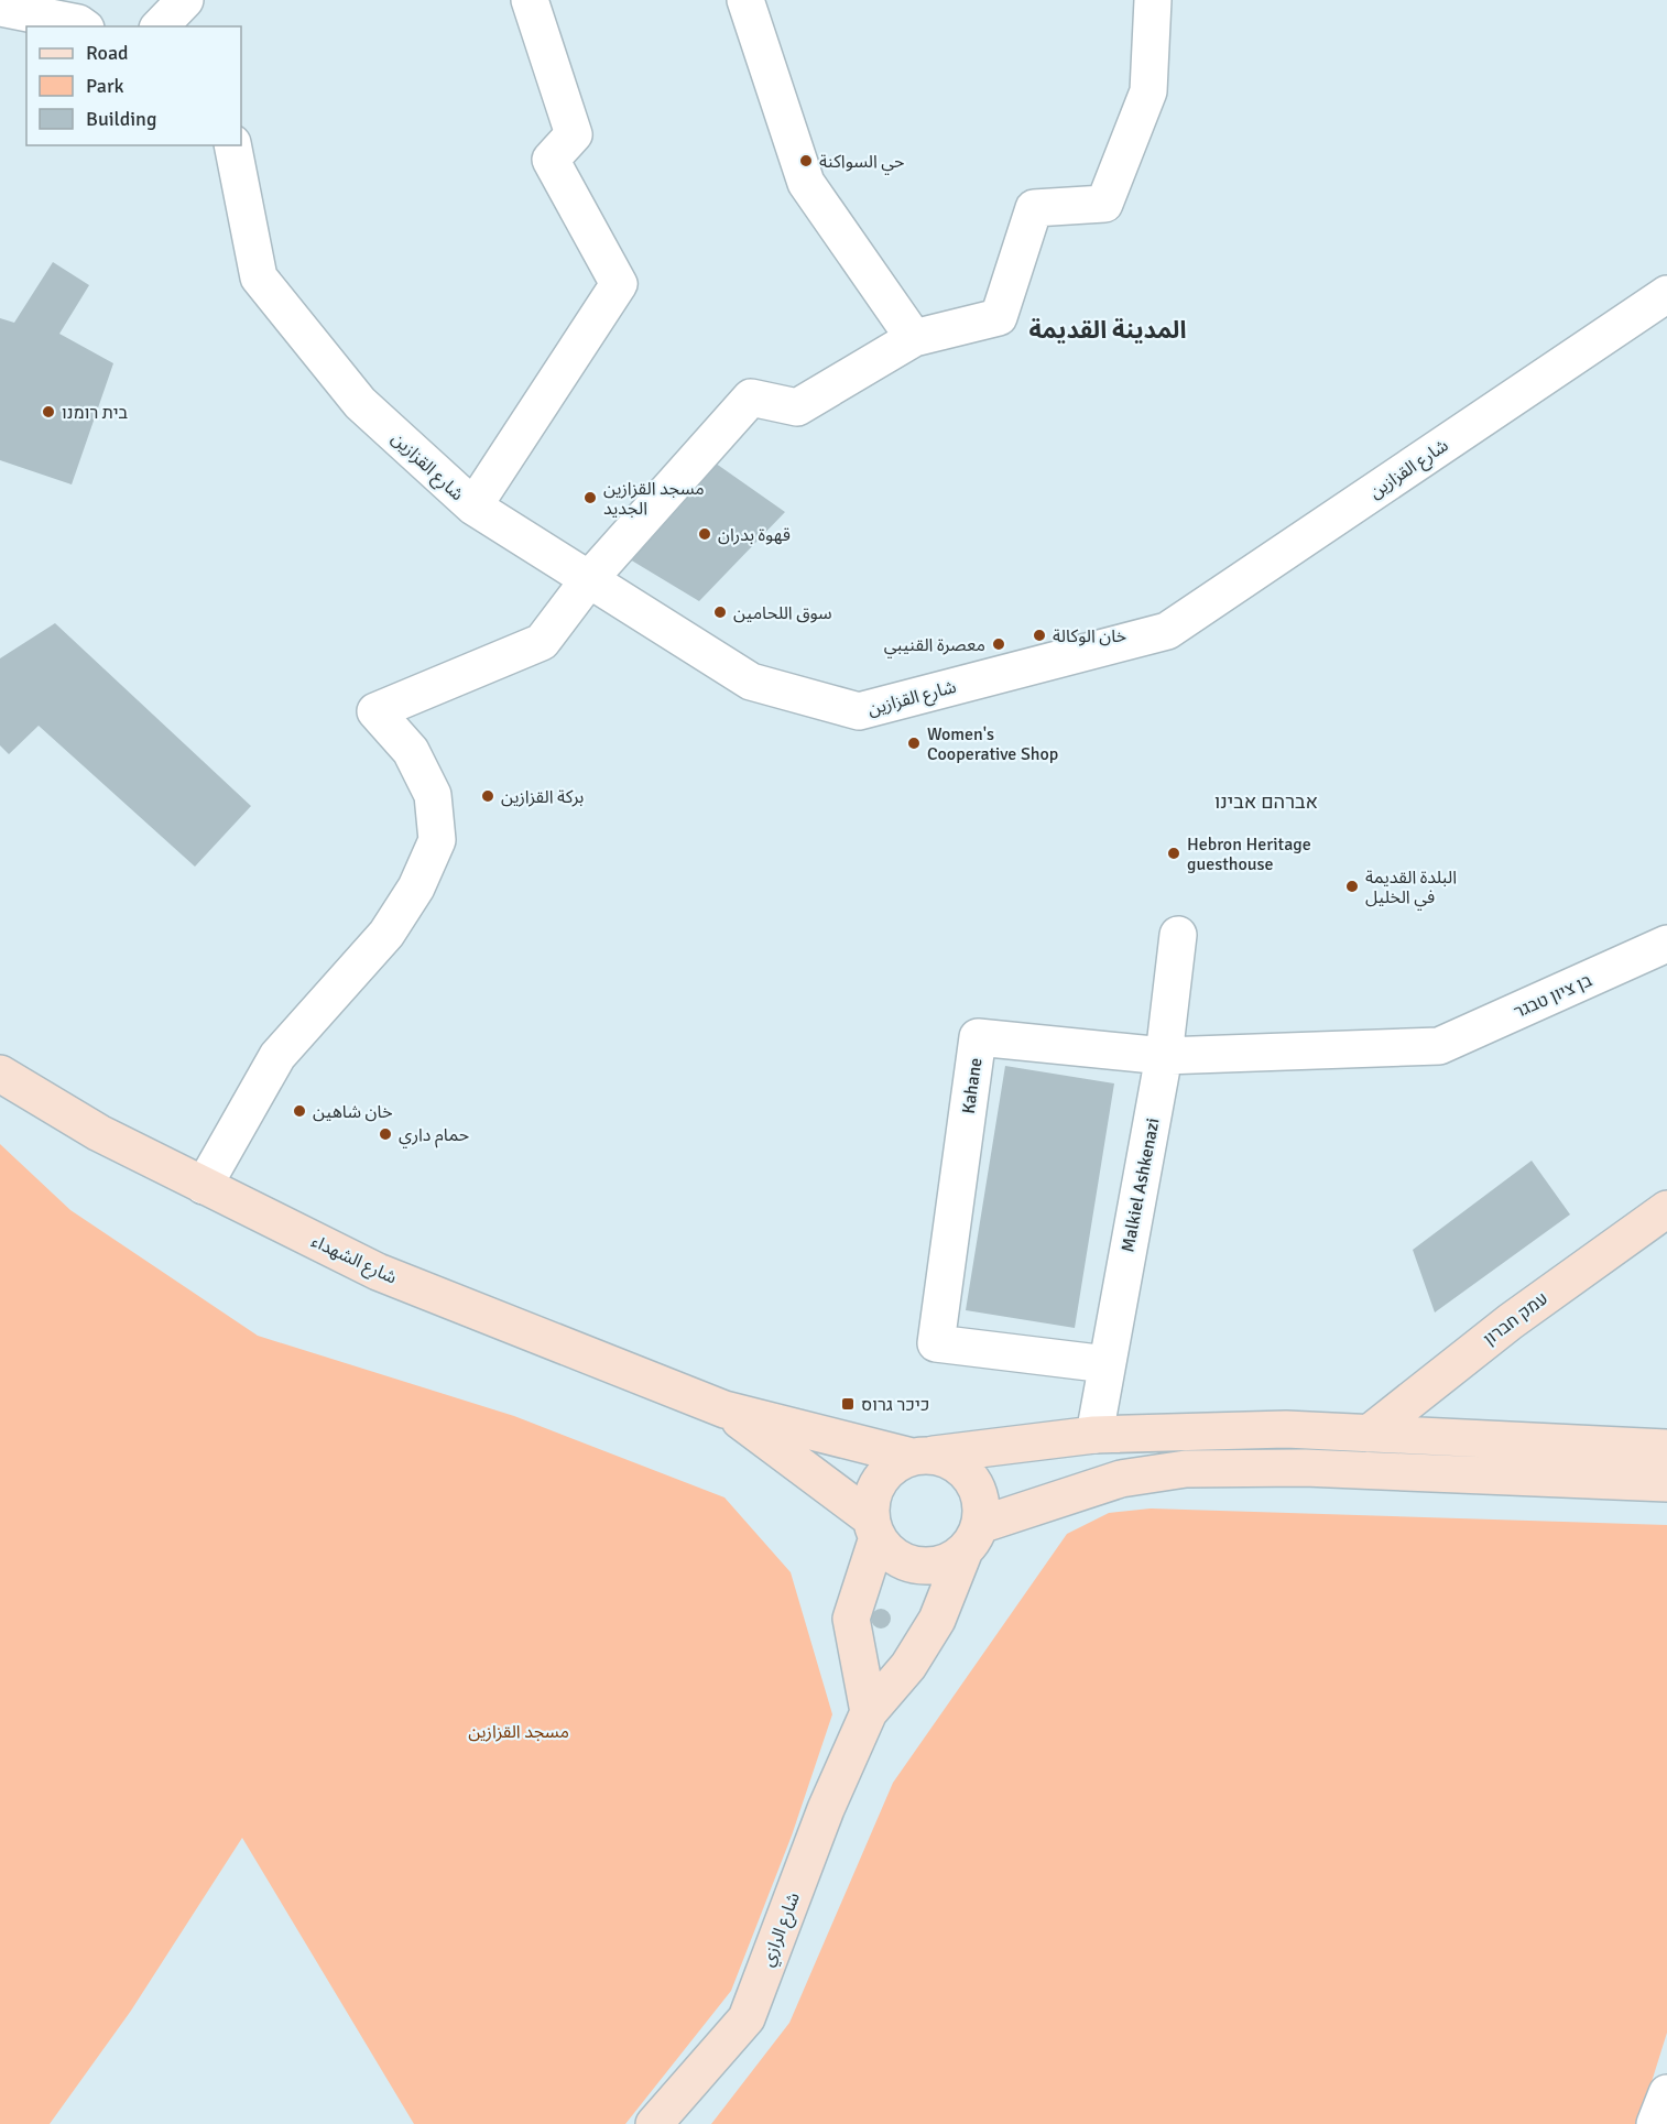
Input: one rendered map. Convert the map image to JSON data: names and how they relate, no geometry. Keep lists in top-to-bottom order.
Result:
{
  "streets": {
    "main road": ["شارع الشهداء", "עמק חברון", "شارع الرازي"],
    "street": [
      "شارع القزازين",
      "בן ציון טבגר",
      "Kahane",
      "Malkiel Ashkenazi"
    ]
  },
  "crossings": [
    ["בן ציון טבגר", "Kahane"],
    ["Kahane", "Malkiel Ashkenazi"]
  ],
  "districts": ["المدينة القديمة", "אברהם אבינו"],
  "parks": ["مسجد القزازين"],
  "places": {
    "other": [
      "حي السواكنة",
      "בית רומנו",
      "مسجد القزازين الجديد",
      "قهوة بدران",
      "سوق اللحامين",
      "خان الوكالة",
      "معصرة القنيبي",
      "Women's Cooperative Shop",
      "بركة القزازين",
      "Hebron Heritage guesthouse",
      "البلدة القديمة في الخليل",
      "خان شاهين",
      "حمام داري"
    ],
    "transit": ["כיכר גרוס"]
  },
  "legend": ["Road", "Park", "Building"]
}
